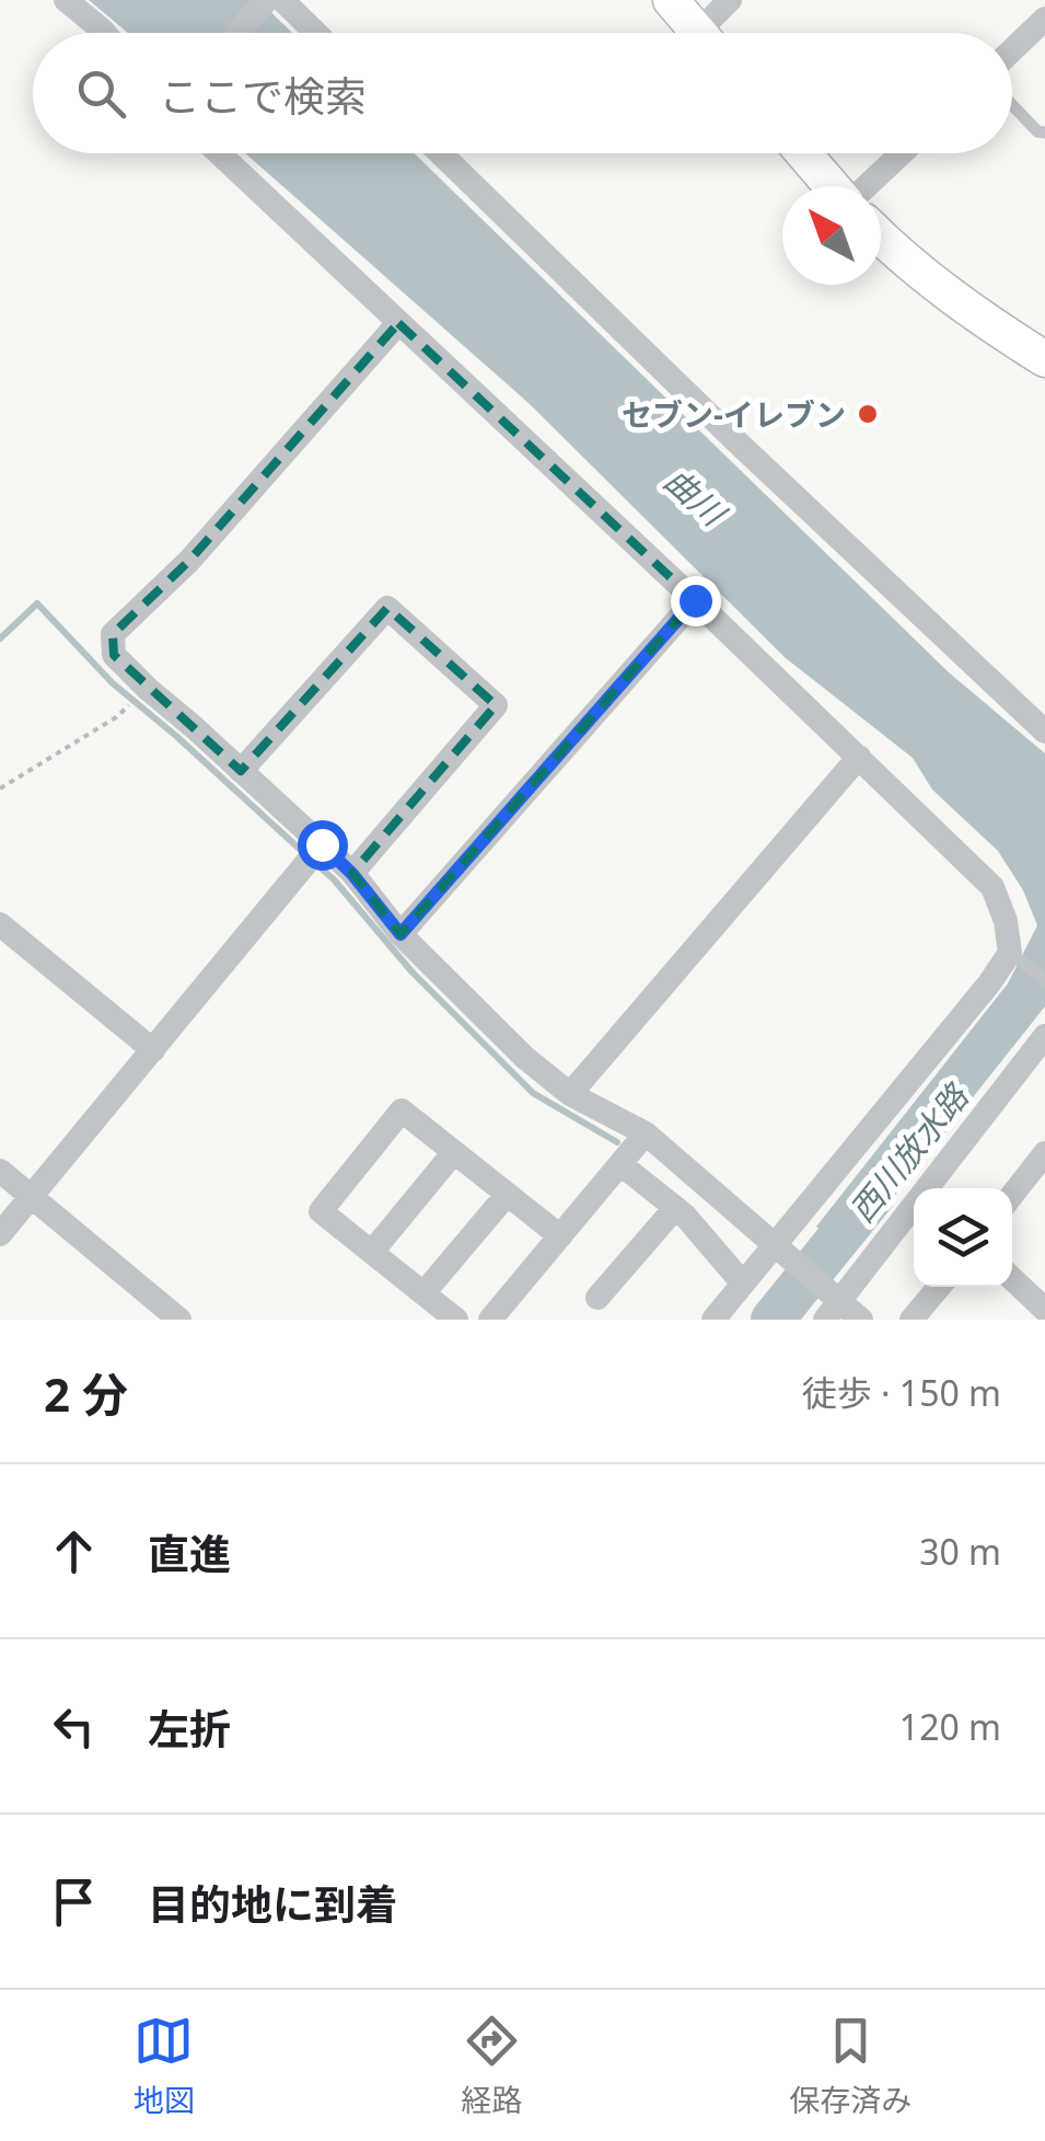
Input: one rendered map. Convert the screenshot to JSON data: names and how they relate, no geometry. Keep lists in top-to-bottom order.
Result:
{
  "water": ["曲川", "西川放水路"],
  "places": ["セブン-イレブン"],
  "north": "top left",
  "page": {
    "search": "ここで検索",
    "heading": ["2 分", "徒歩 · 150 m"],
    "list": [
      ["直進", "30 m"],
      ["左折", "120 m"],
      "目的地に到着"
    ],
    "nav": ["地図", "経路", "保存済み"]
  }
}
